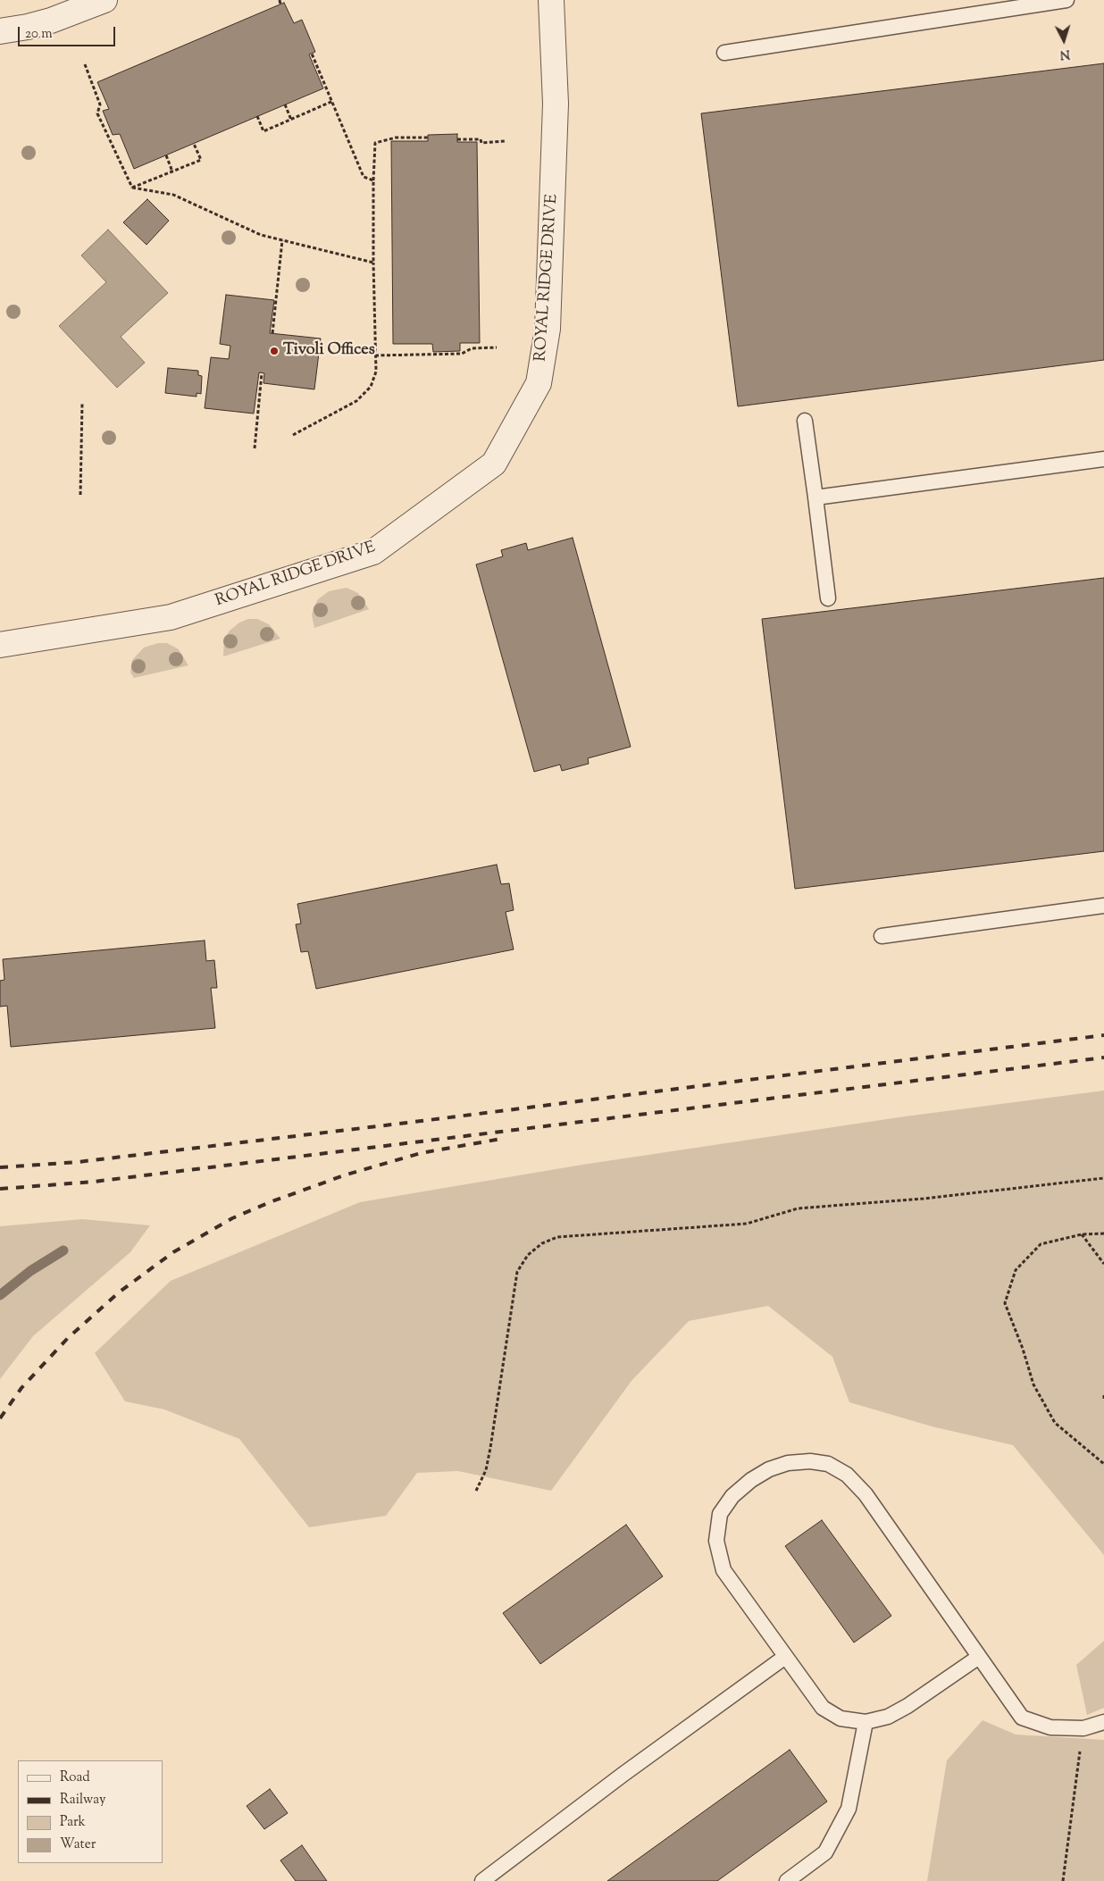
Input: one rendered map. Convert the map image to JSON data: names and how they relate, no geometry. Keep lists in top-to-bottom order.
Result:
{
  "streets": {
    "street": ["ROYAL RIDGE DRIVE"]
  },
  "places": ["Tivoli Offices"],
  "legend": [
    "Road",
    "Railway",
    "Park",
    "Water"
  ],
  "scale_bar": "20 m",
  "north": "bottom"
}
